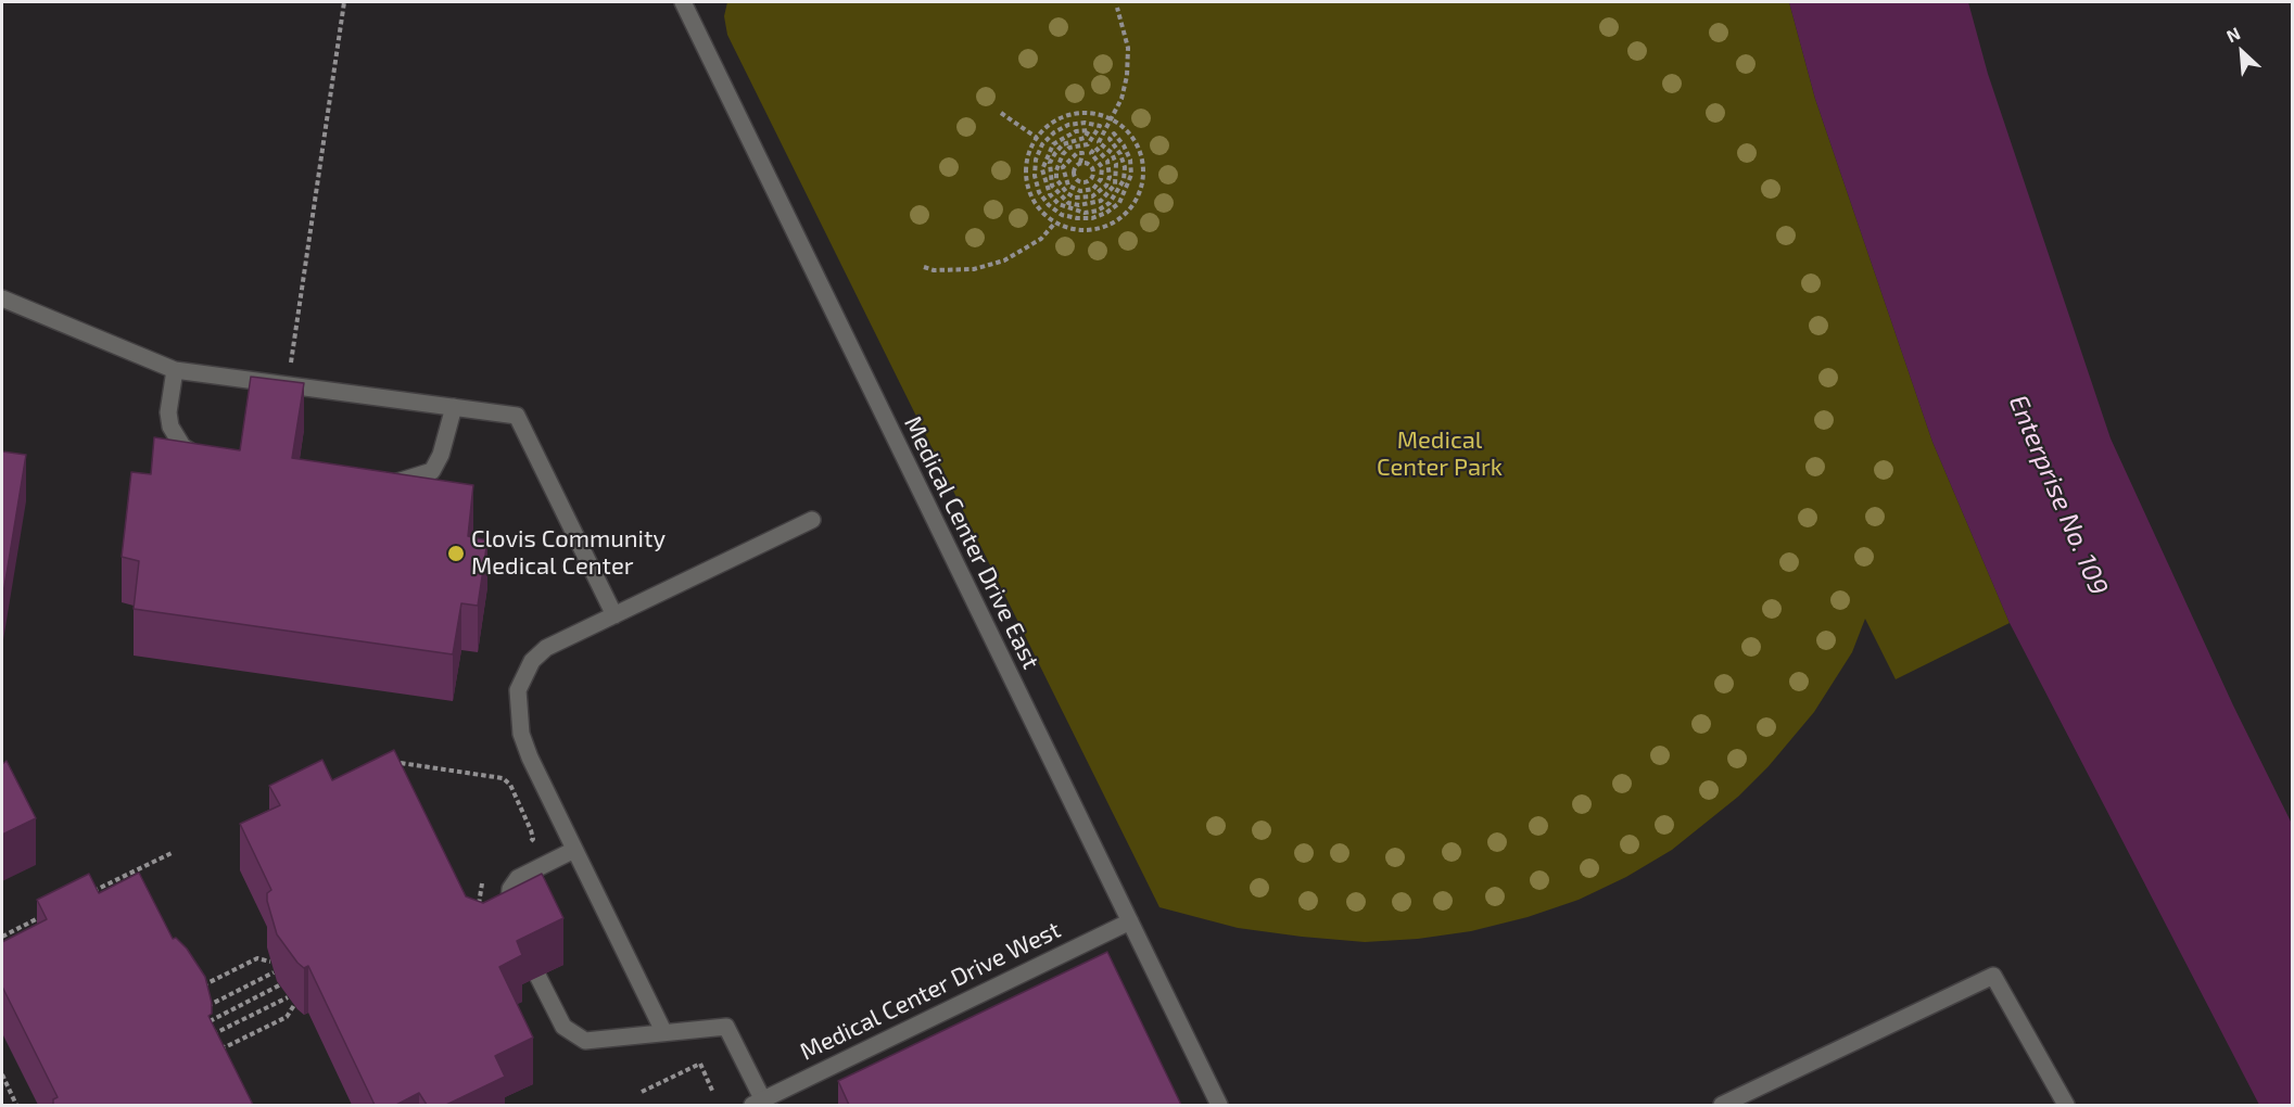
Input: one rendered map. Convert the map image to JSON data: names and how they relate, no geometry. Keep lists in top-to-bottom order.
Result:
{
  "streets": {
    "street": ["Medical Center Drive East", "Medical Center Drive West"]
  },
  "crossings": [
    ["Medical Center Drive East", "Medical Center Drive West"]
  ],
  "water": ["Enterprise No. 109"],
  "parks": ["Medical Center Park"],
  "places": ["Clovis Community Medical Center"],
  "north": "top left"
}
